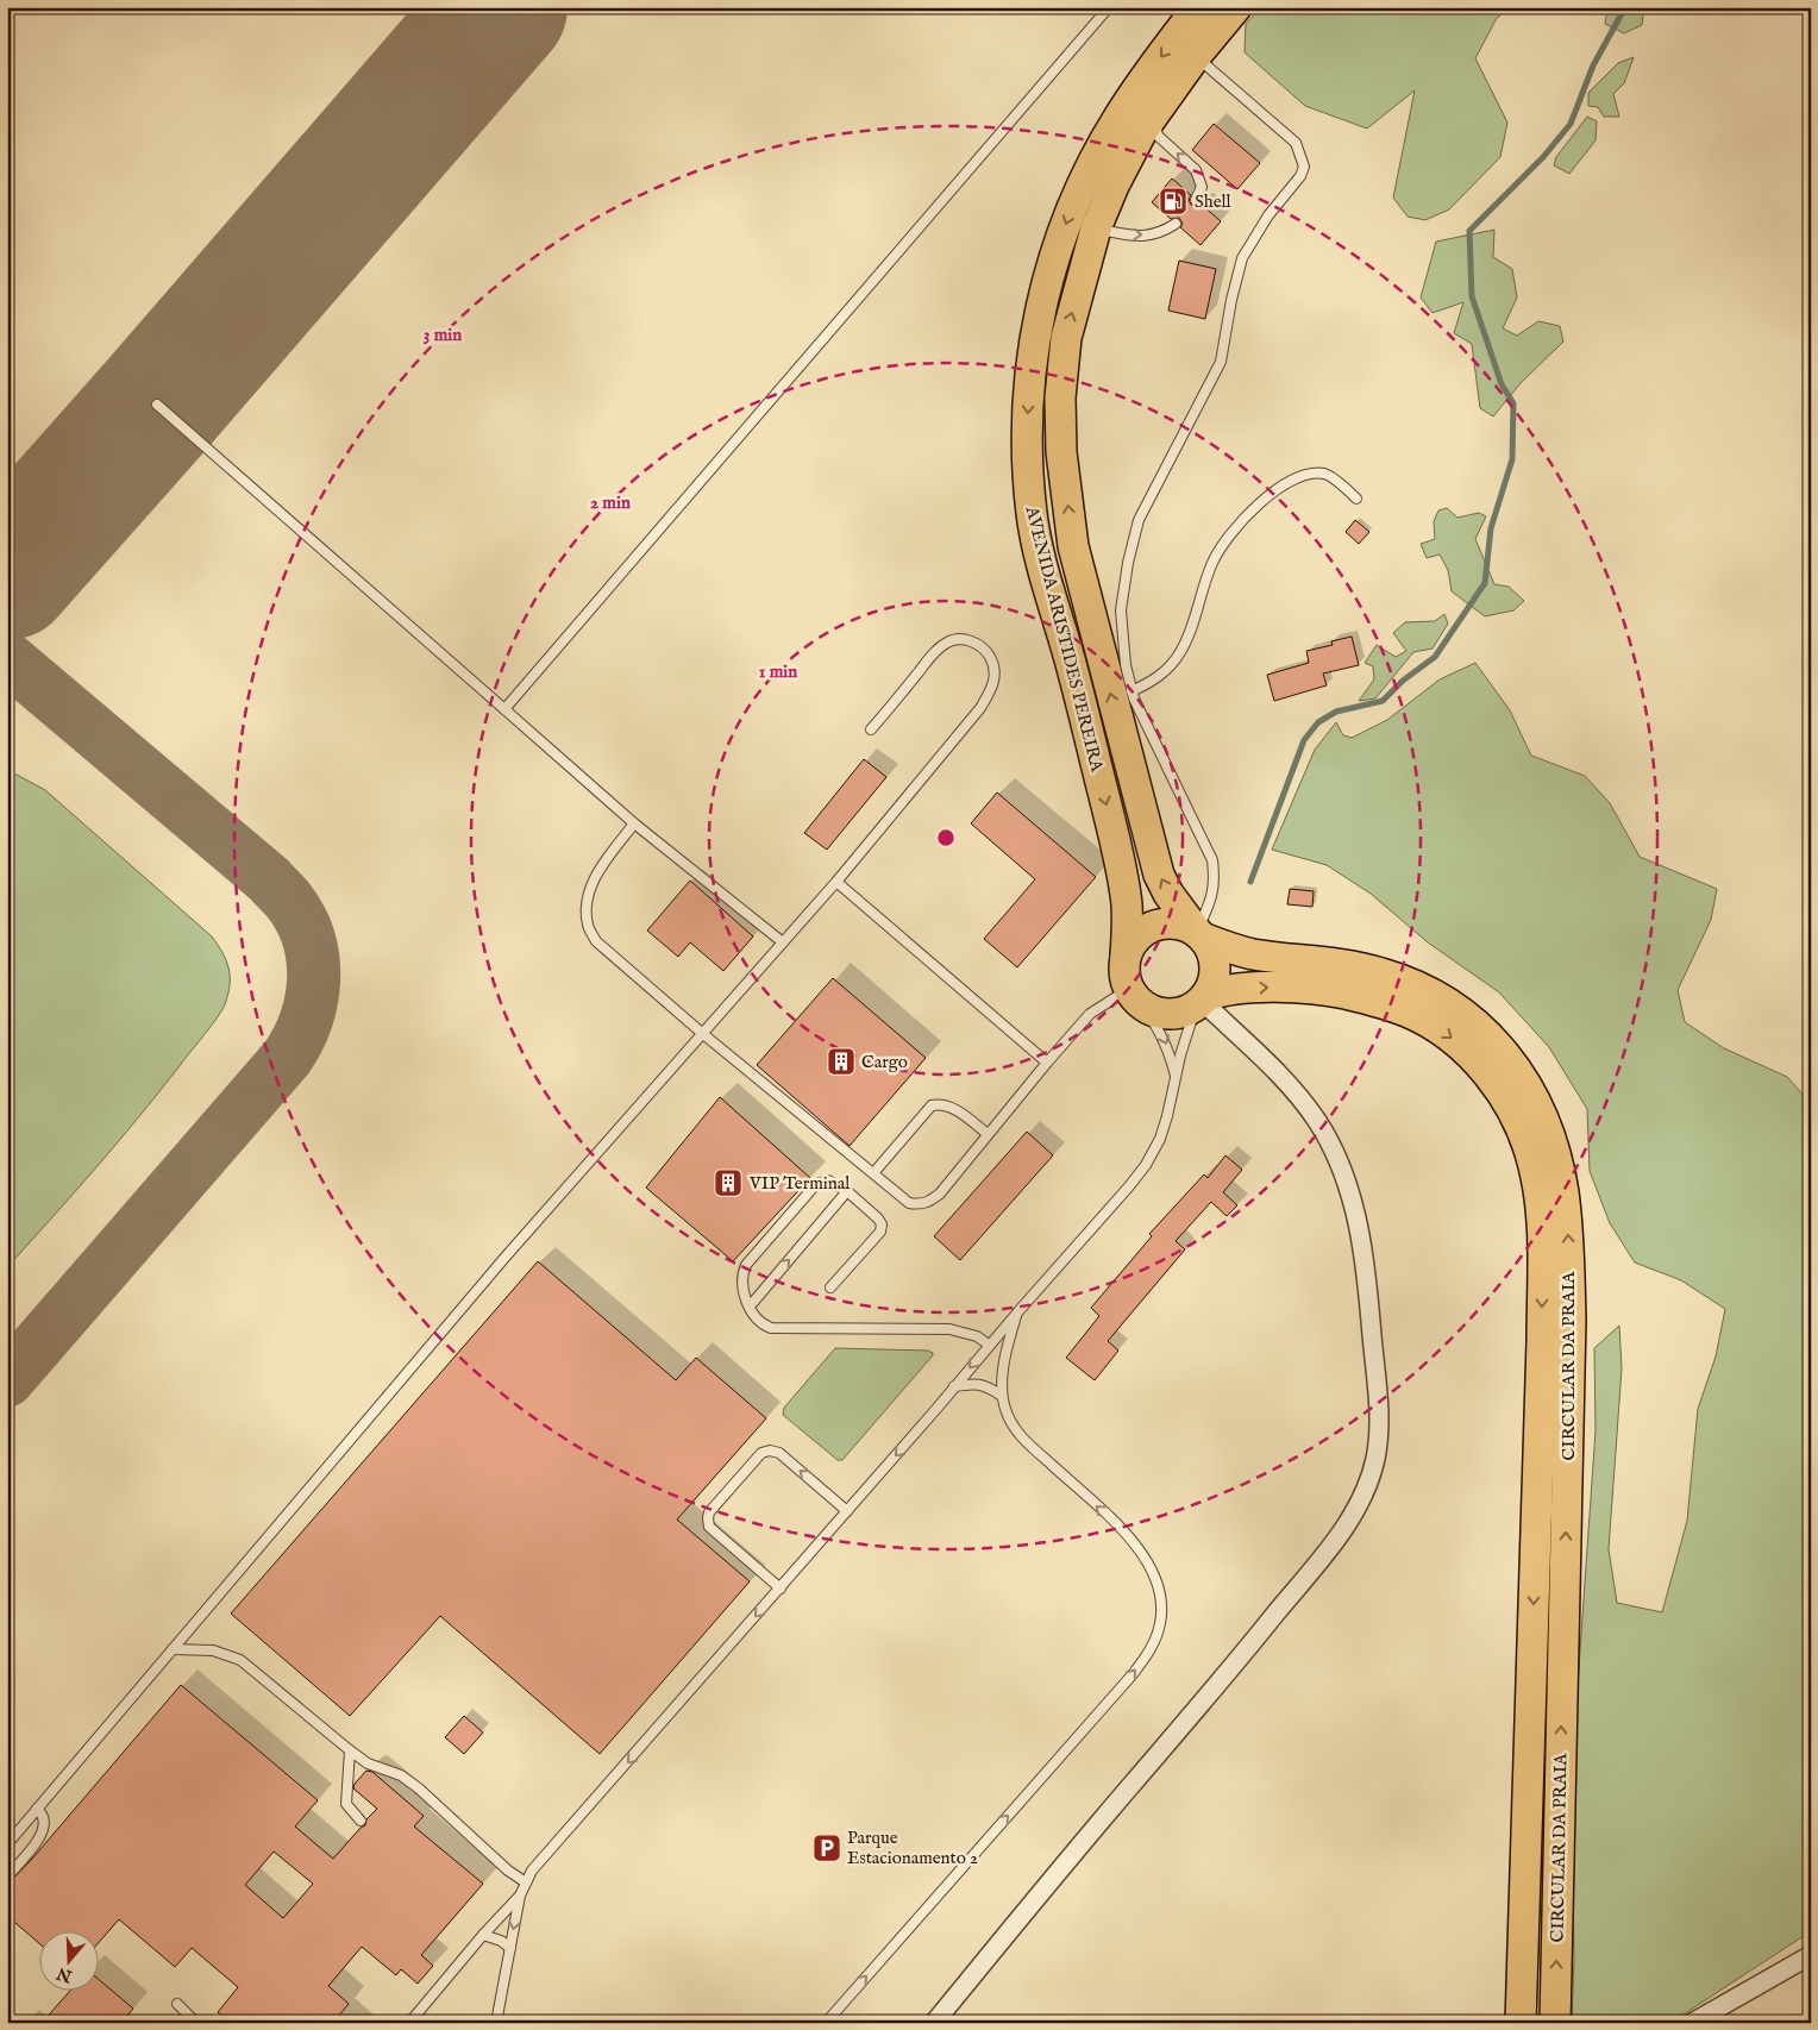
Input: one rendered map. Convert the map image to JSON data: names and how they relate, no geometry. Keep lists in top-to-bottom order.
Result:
{
  "streets": {
    "highway": ["AVENIDA ARISTIDES PEREIRA", "CIRCULAR DA PRAIA"]
  },
  "crossings": [
    ["AVENIDA ARISTIDES PEREIRA", "CIRCULAR DA PRAIA"]
  ],
  "places": {
    "fuel station": ["Shell"],
    "building": ["Cargo", "VIP Terminal"],
    "parking": ["Parque Estacionamento 2"]
  },
  "north": "bottom",
  "rings": ["3 min", "2 min", "1 min"]
}
